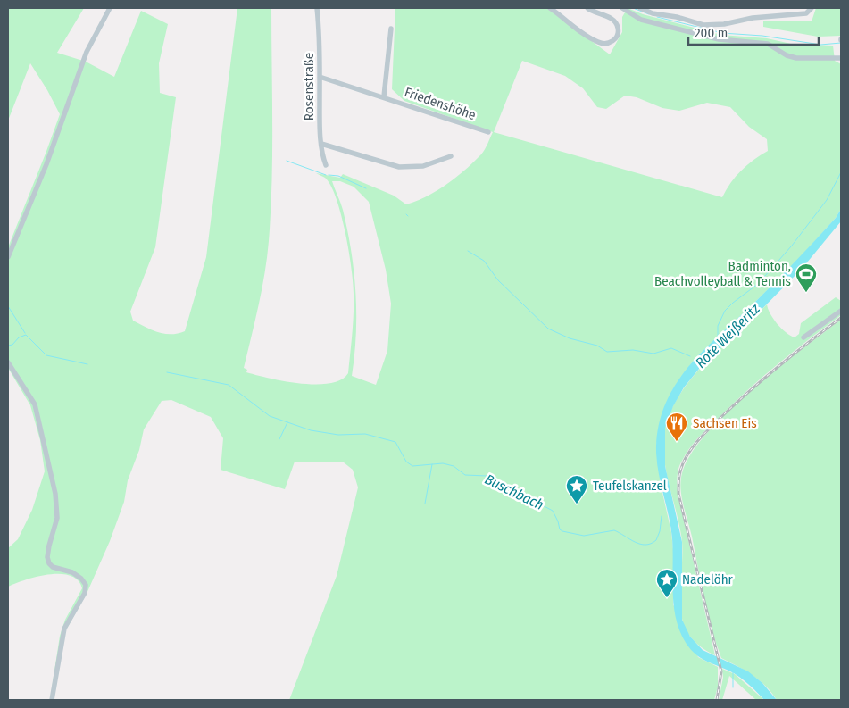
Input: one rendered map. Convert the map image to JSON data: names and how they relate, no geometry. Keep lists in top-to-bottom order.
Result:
{
  "streets": {
    "street": ["Rosenstraße", "Friedenshöhe"]
  },
  "crossings": [
    ["Rosenstraße", "Friedenshöhe"]
  ],
  "water": ["Rote Weißeritz", "Buschbach"],
  "places": {
    "sports": ["Badminton, Beachvolleyball & Tennis"],
    "restaurant": ["Sachsen Eis"],
    "place": ["Teufelskanzel", "Nadelöhr"]
  },
  "scale_bar": "200 m"
}
